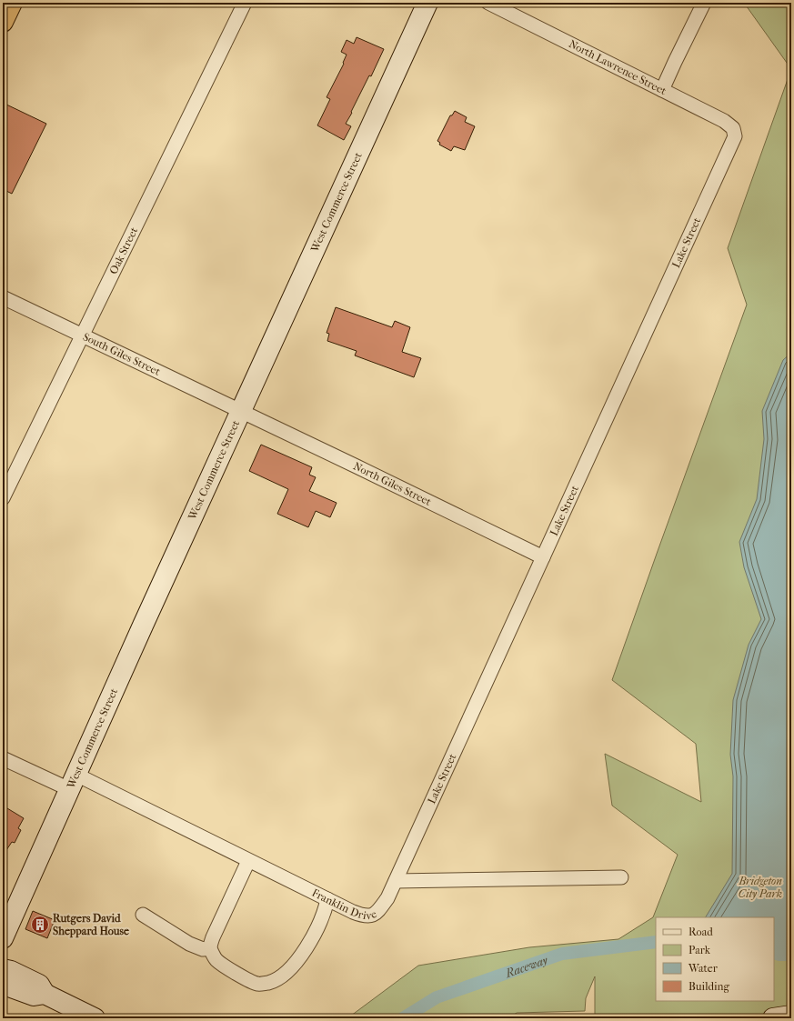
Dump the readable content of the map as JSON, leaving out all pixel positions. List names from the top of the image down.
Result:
{
  "streets": {
    "street": [
      "North Lawrence Street",
      "West Commerce Street",
      "Lake Street",
      "Oak Street",
      "South Giles Street",
      "North Giles Street",
      "Franklin Drive"
    ]
  },
  "crossings": [
    ["North Lawrence Street", "Lake Street"],
    ["West Commerce Street", "South Giles Street"],
    ["West Commerce Street", "North Giles Street"],
    ["West Commerce Street", "Franklin Drive"],
    ["Lake Street", "North Giles Street"],
    ["Lake Street", "Franklin Drive"],
    ["Oak Street", "South Giles Street"],
    ["South Giles Street", "North Giles Street"]
  ],
  "water": ["Raceway"],
  "parks": ["Bridgeton City Park"],
  "places": {
    "building": ["Rutgers David Sheppard House"]
  },
  "legend": [
    "Road",
    "Park",
    "Water",
    "Building"
  ]
}
